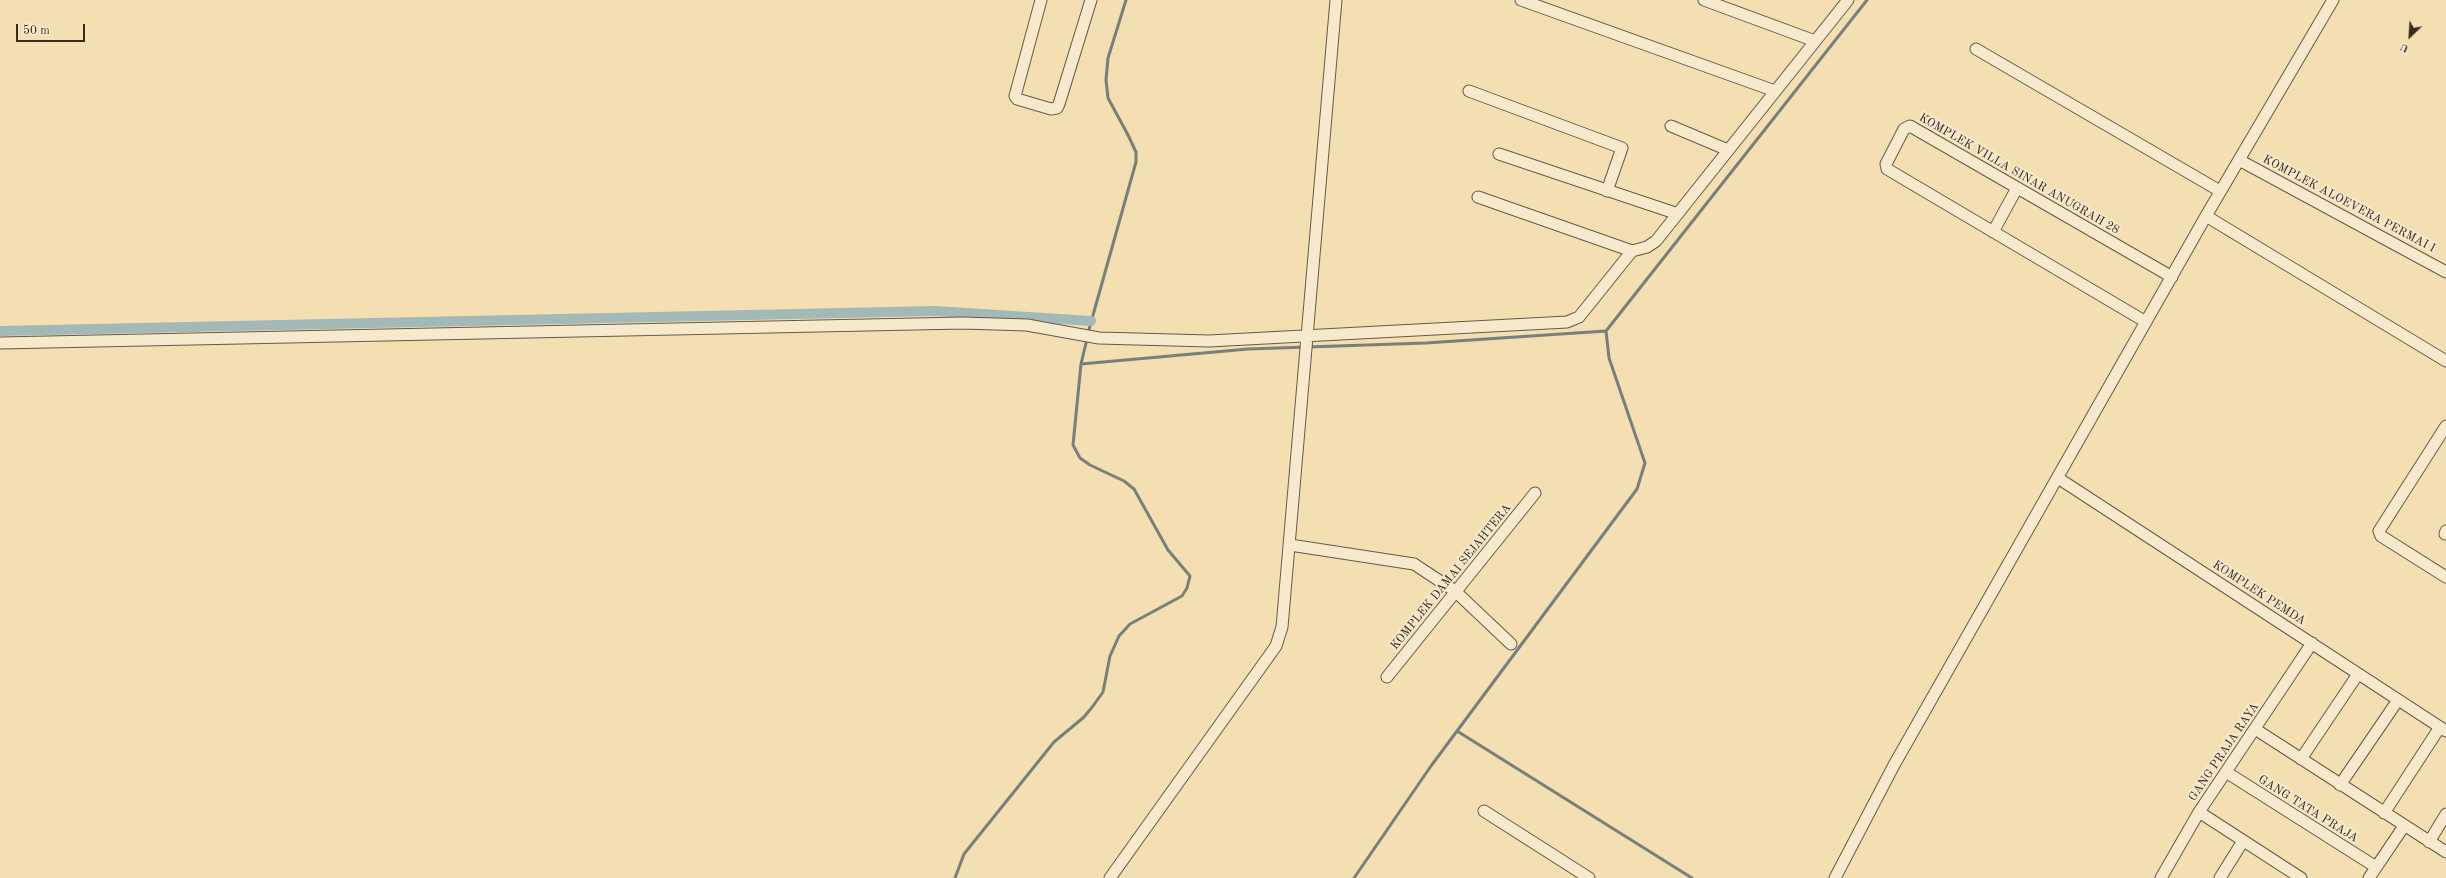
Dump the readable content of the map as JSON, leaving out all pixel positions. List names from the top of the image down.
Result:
{
  "streets": {
    "street": [
      "KOMPLEK VILLA SINAR ANUGRAH 28",
      "KOMPLEK ALOEVERA PERMAI I",
      "KOMPLEK DAMAI SEJAHTERA",
      "KOMPLEK PEMDA",
      "GANG PRAJA RAYA",
      "GANG TATA PRAJA"
    ]
  },
  "crossings": [
    ["KOMPLEK PEMDA", "GANG PRAJA RAYA"],
    ["GANG PRAJA RAYA", "GANG TATA PRAJA"]
  ],
  "scale_bar": "50 m",
  "north": "bottom left"
}
